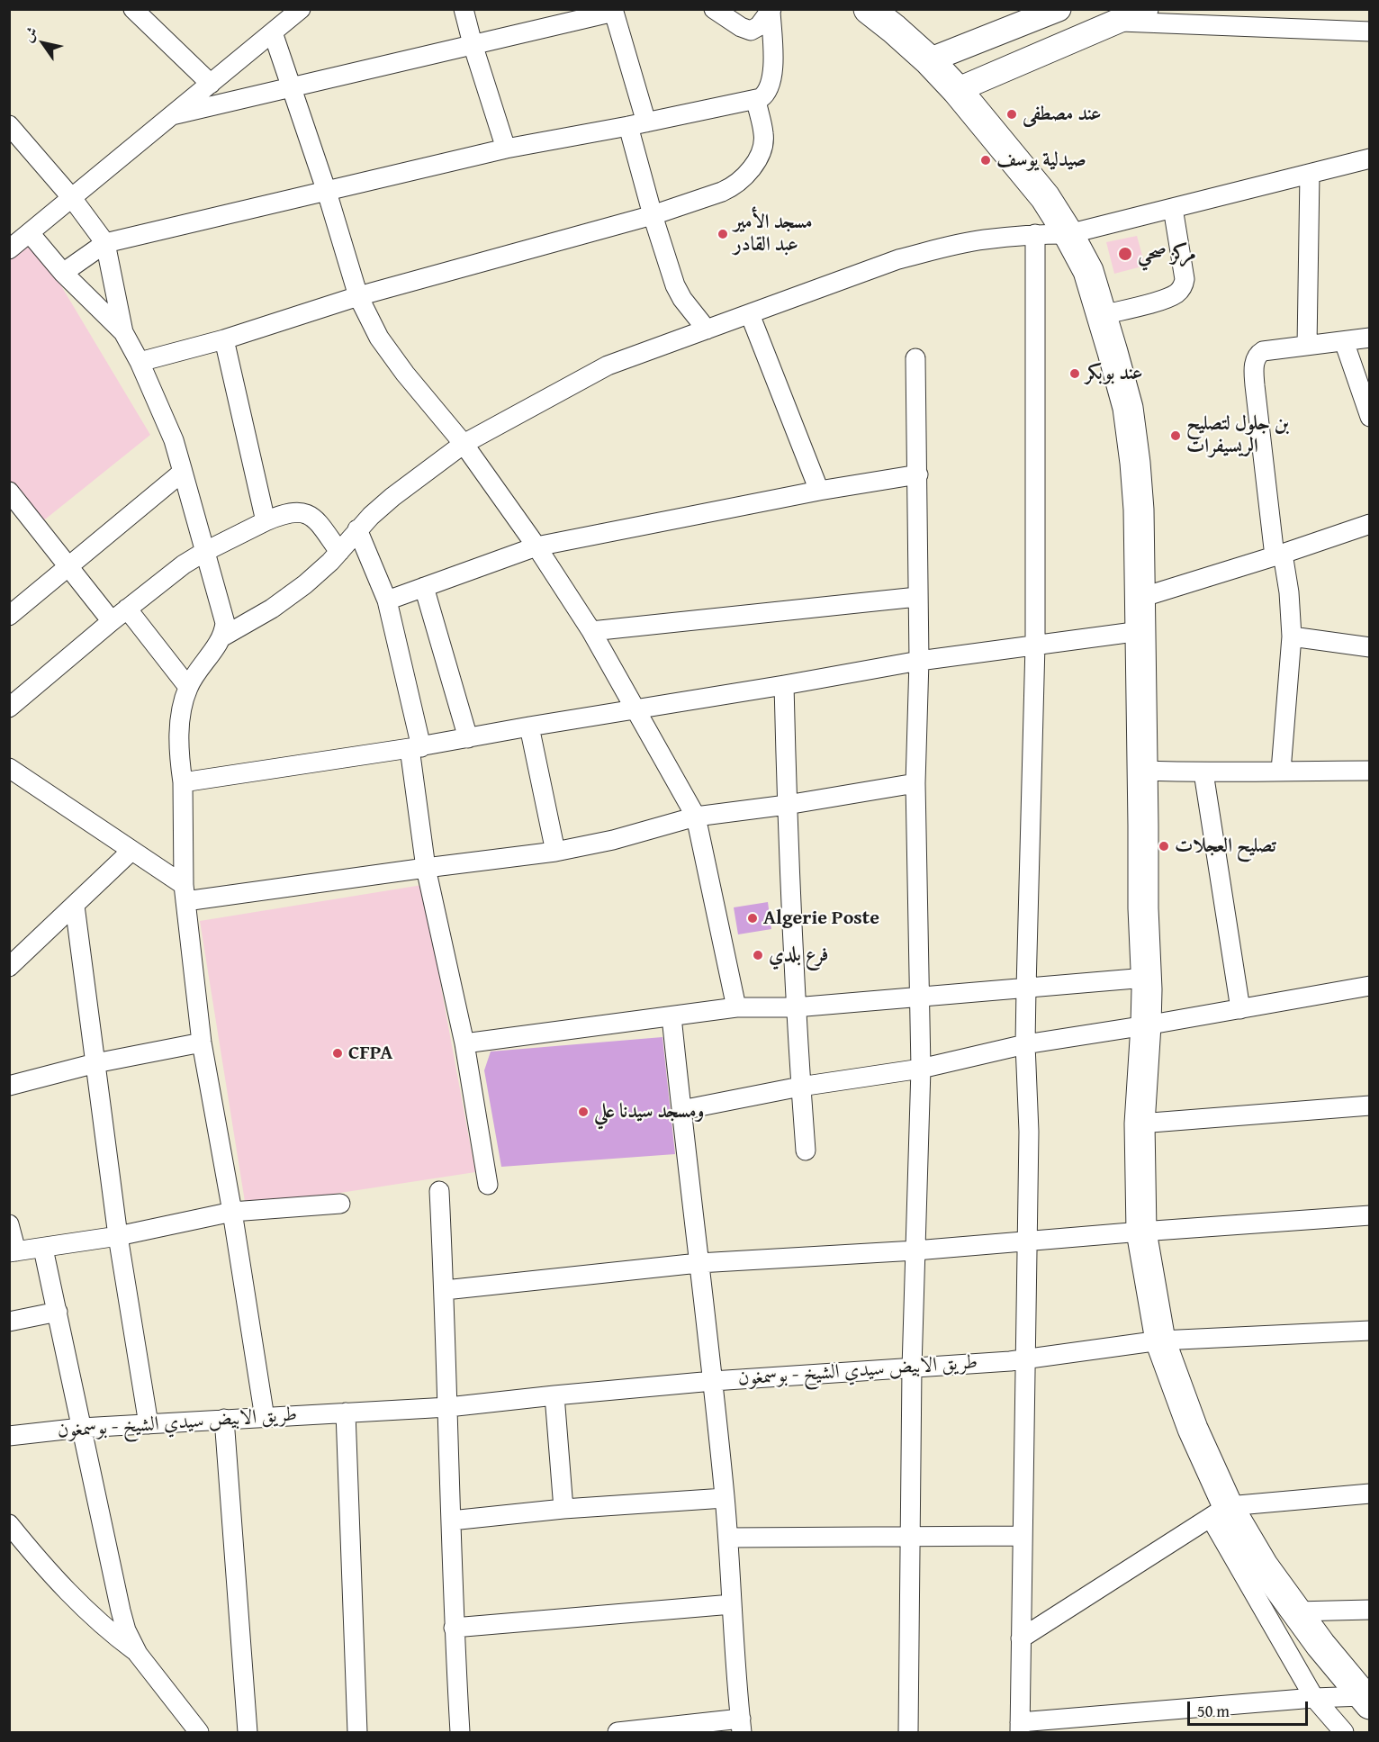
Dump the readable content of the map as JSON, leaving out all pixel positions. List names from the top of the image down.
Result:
{
  "streets": {
    "street": ["طريق الابيض سيدي الشيخ - بوسمغون"]
  },
  "places": [
    "عند مصطفى",
    "صيدلية يوسف",
    "مسجد الأمير عبد القادر",
    "مركز صحي",
    "عند بوبكر",
    "بن جلول لتصليح الريسيفرات",
    "تصليح العجلات",
    "Algerie Poste",
    "فرع بلدي",
    "CFPA",
    "ومسجد سيدنا علي"
  ],
  "scale_bar": "50 m",
  "north": "top left"
}
